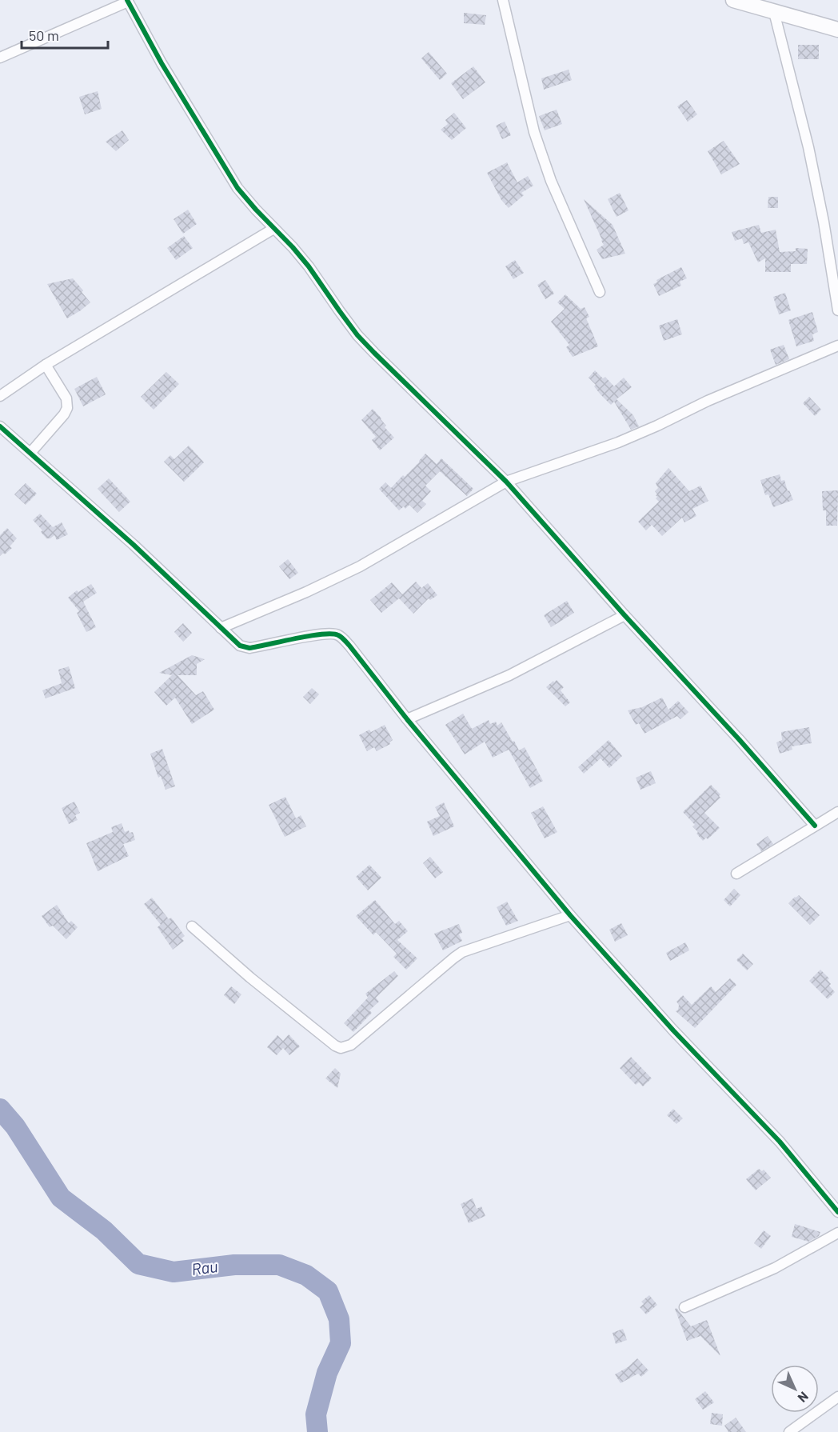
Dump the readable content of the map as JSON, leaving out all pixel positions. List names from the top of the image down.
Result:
{
  "water": ["Rau"],
  "scale_bar": "50 m",
  "north": "bottom right"
}
